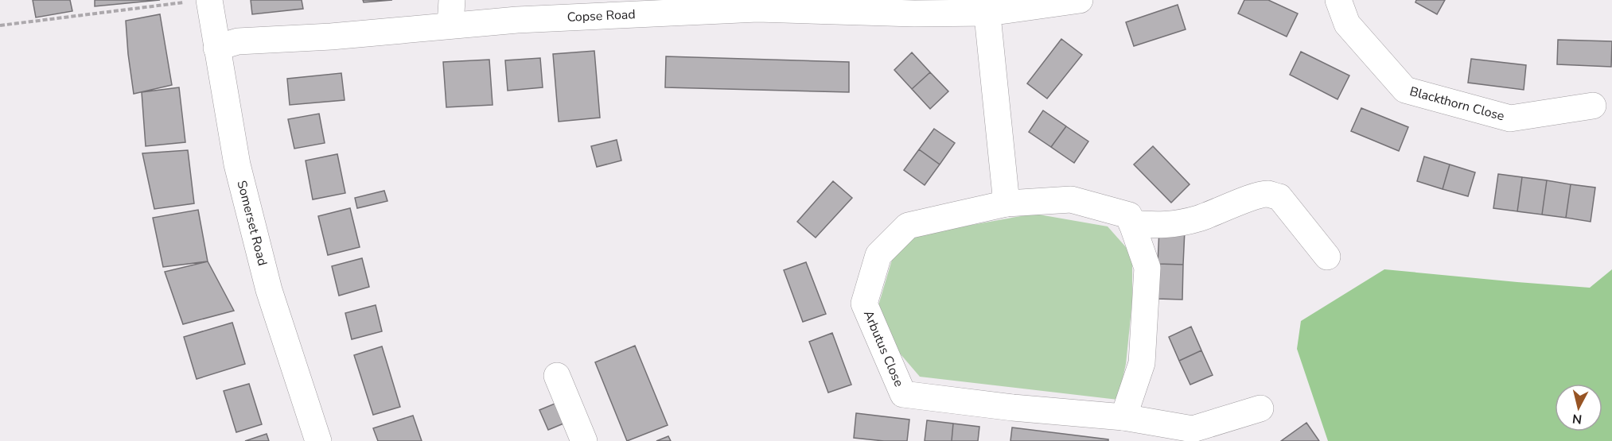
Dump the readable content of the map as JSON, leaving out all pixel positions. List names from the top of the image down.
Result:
{
  "streets": {
    "street": [
      "Copse Road",
      "Blackthorn Close",
      "Somerset Road",
      "Arbutus Close"
    ]
  },
  "crossings": [
    ["Copse Road", "Somerset Road"]
  ],
  "north": "bottom"
}
